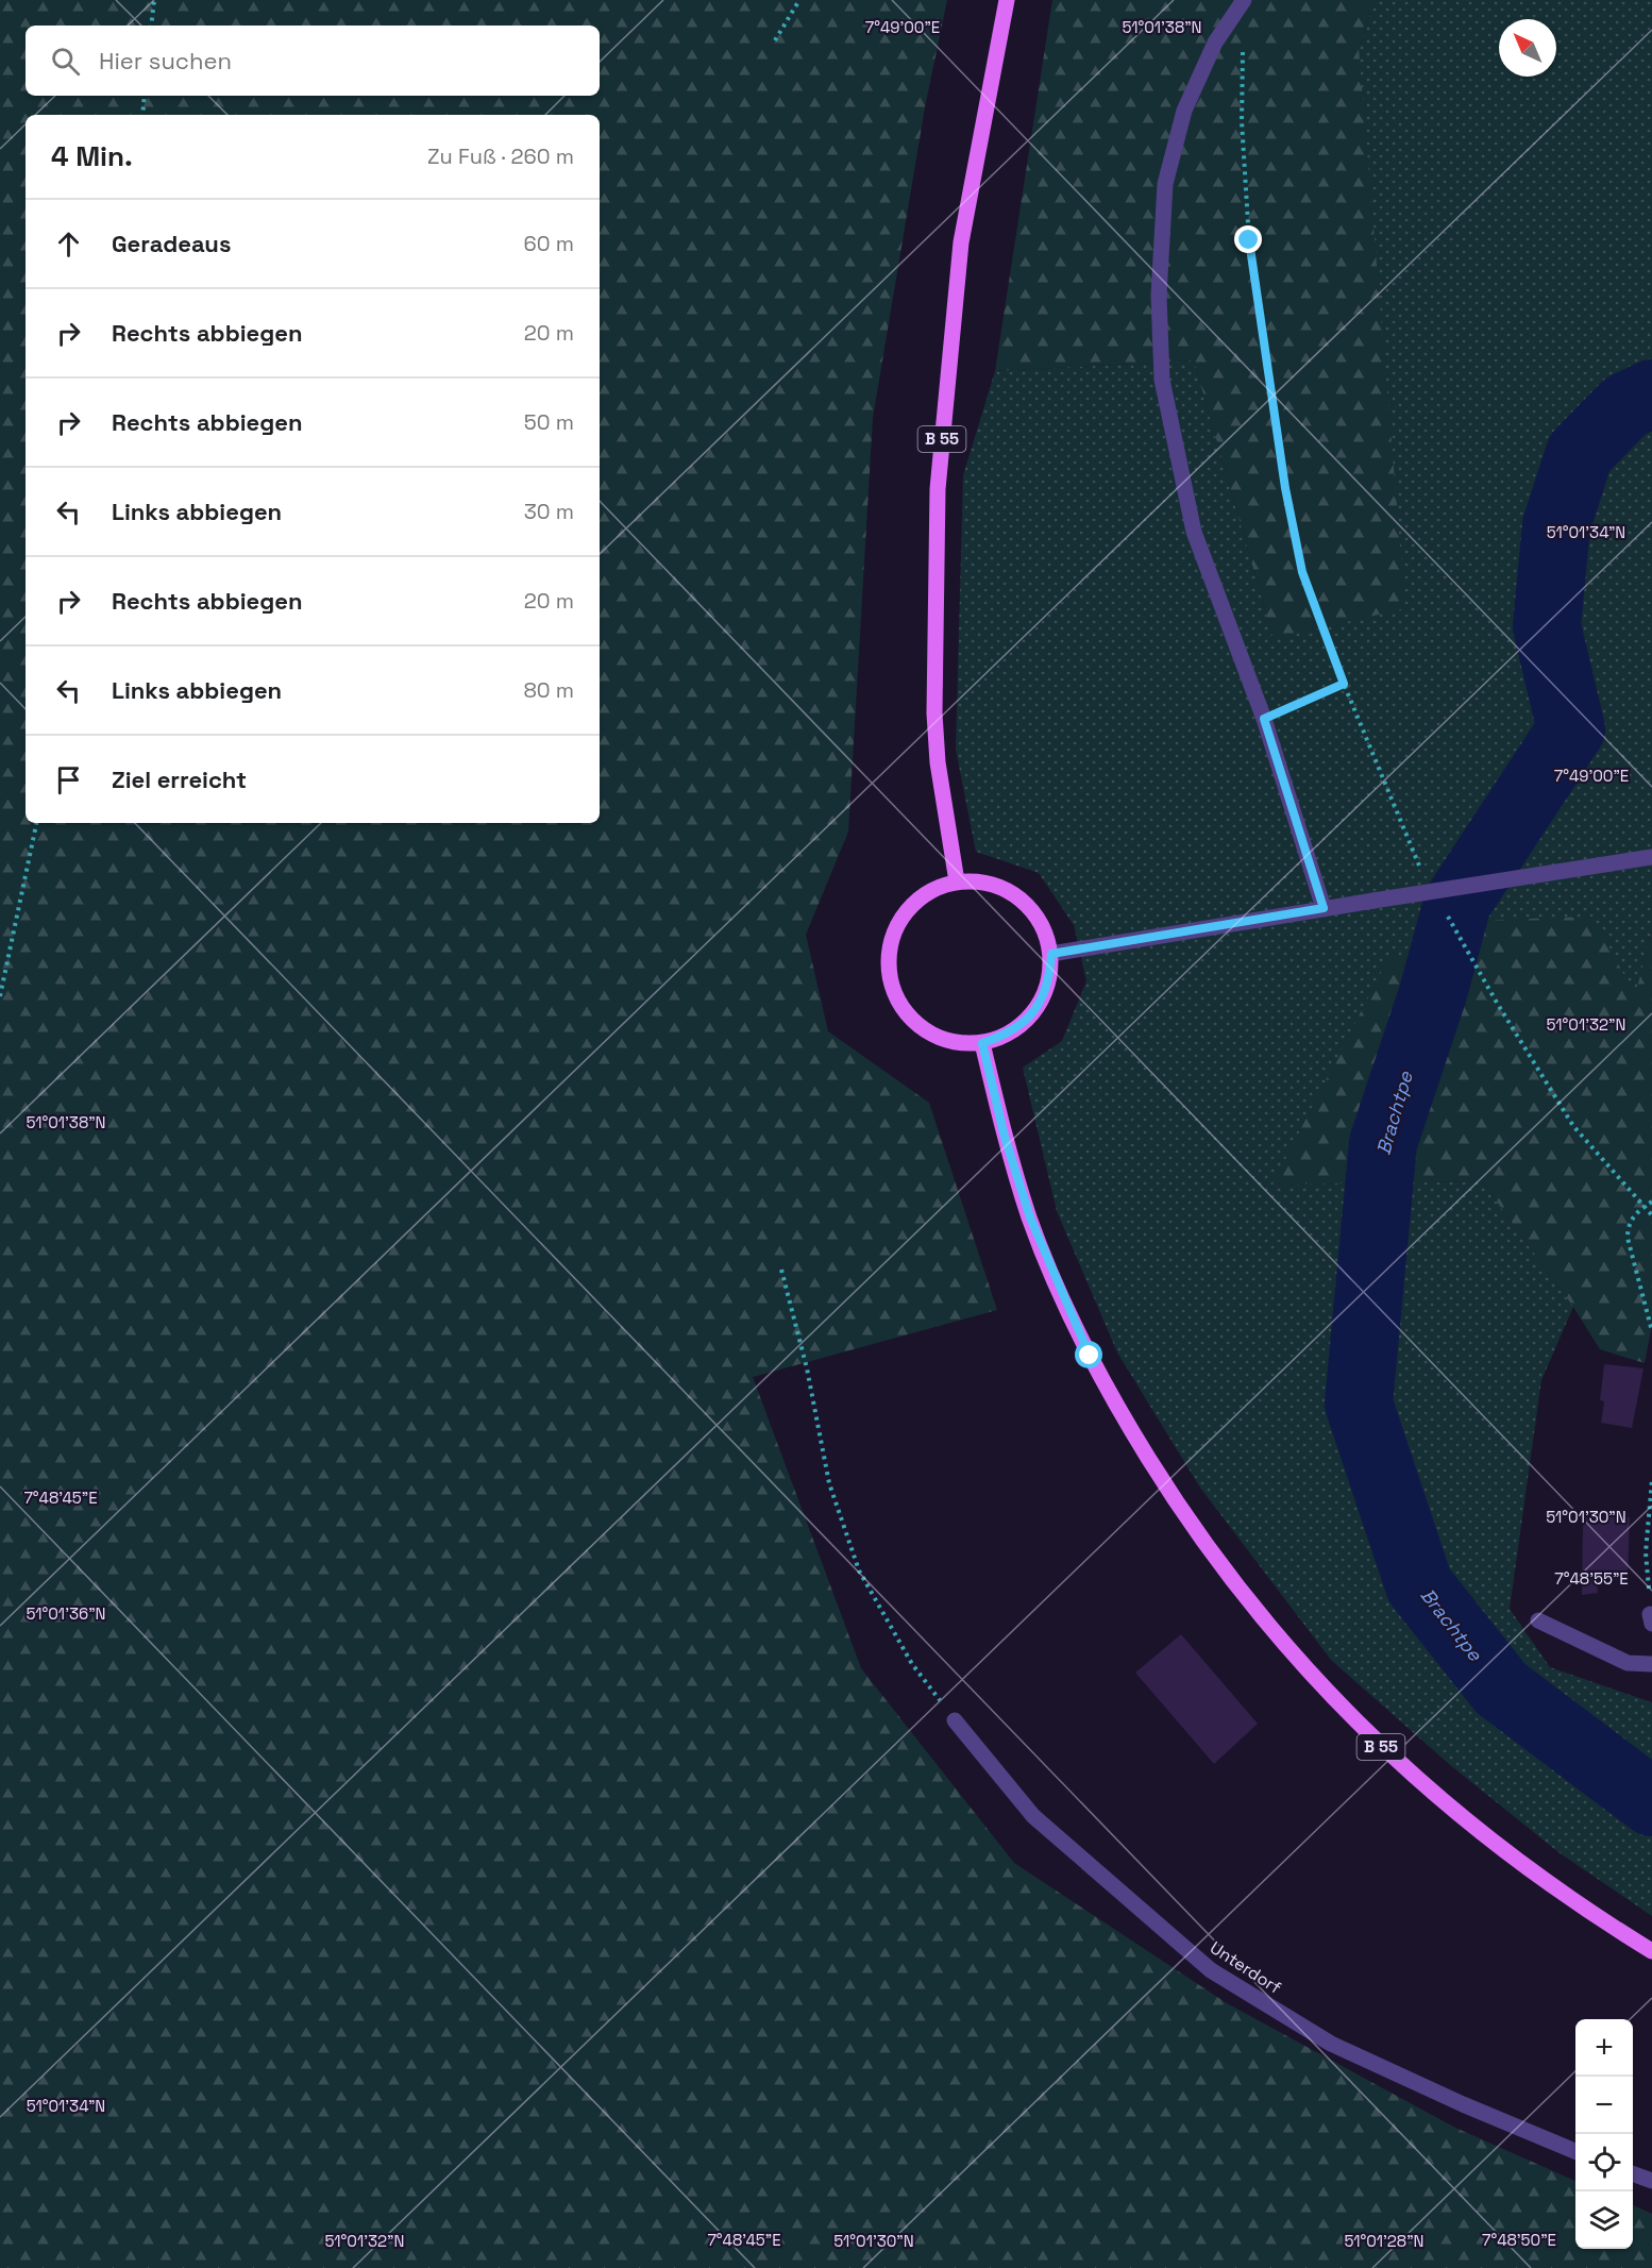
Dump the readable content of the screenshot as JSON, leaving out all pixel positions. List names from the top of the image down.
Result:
{
  "streets": {
    "main road": ["B 55"],
    "street": ["Unterdorf"]
  },
  "water": ["Brachtpe"],
  "north": "top left",
  "page": {
    "search": "Hier suchen",
    "heading": ["4 Min.", "Zu Fuß · 260 m"],
    "list": [
      ["Geradeaus", "60 m"],
      ["Rechts abbiegen", "20 m"],
      ["Rechts abbiegen", "50 m"],
      ["Links abbiegen", "30 m"],
      ["Rechts abbiegen", "20 m"],
      ["Links abbiegen", "80 m"],
      "Ziel erreicht"
    ],
    "map_buttons": ["+", "−"]
  },
  "coordinates": [
    "51°01'38\"N",
    "7°49'00\"E",
    "51°01'34\"N",
    "51°01'32\"N",
    "7°48'45\"E",
    "51°01'30\"N",
    "7°48'55\"E",
    "51°01'36\"N",
    "7°48'50\"E",
    "51°01'28\"N"
  ]
}
